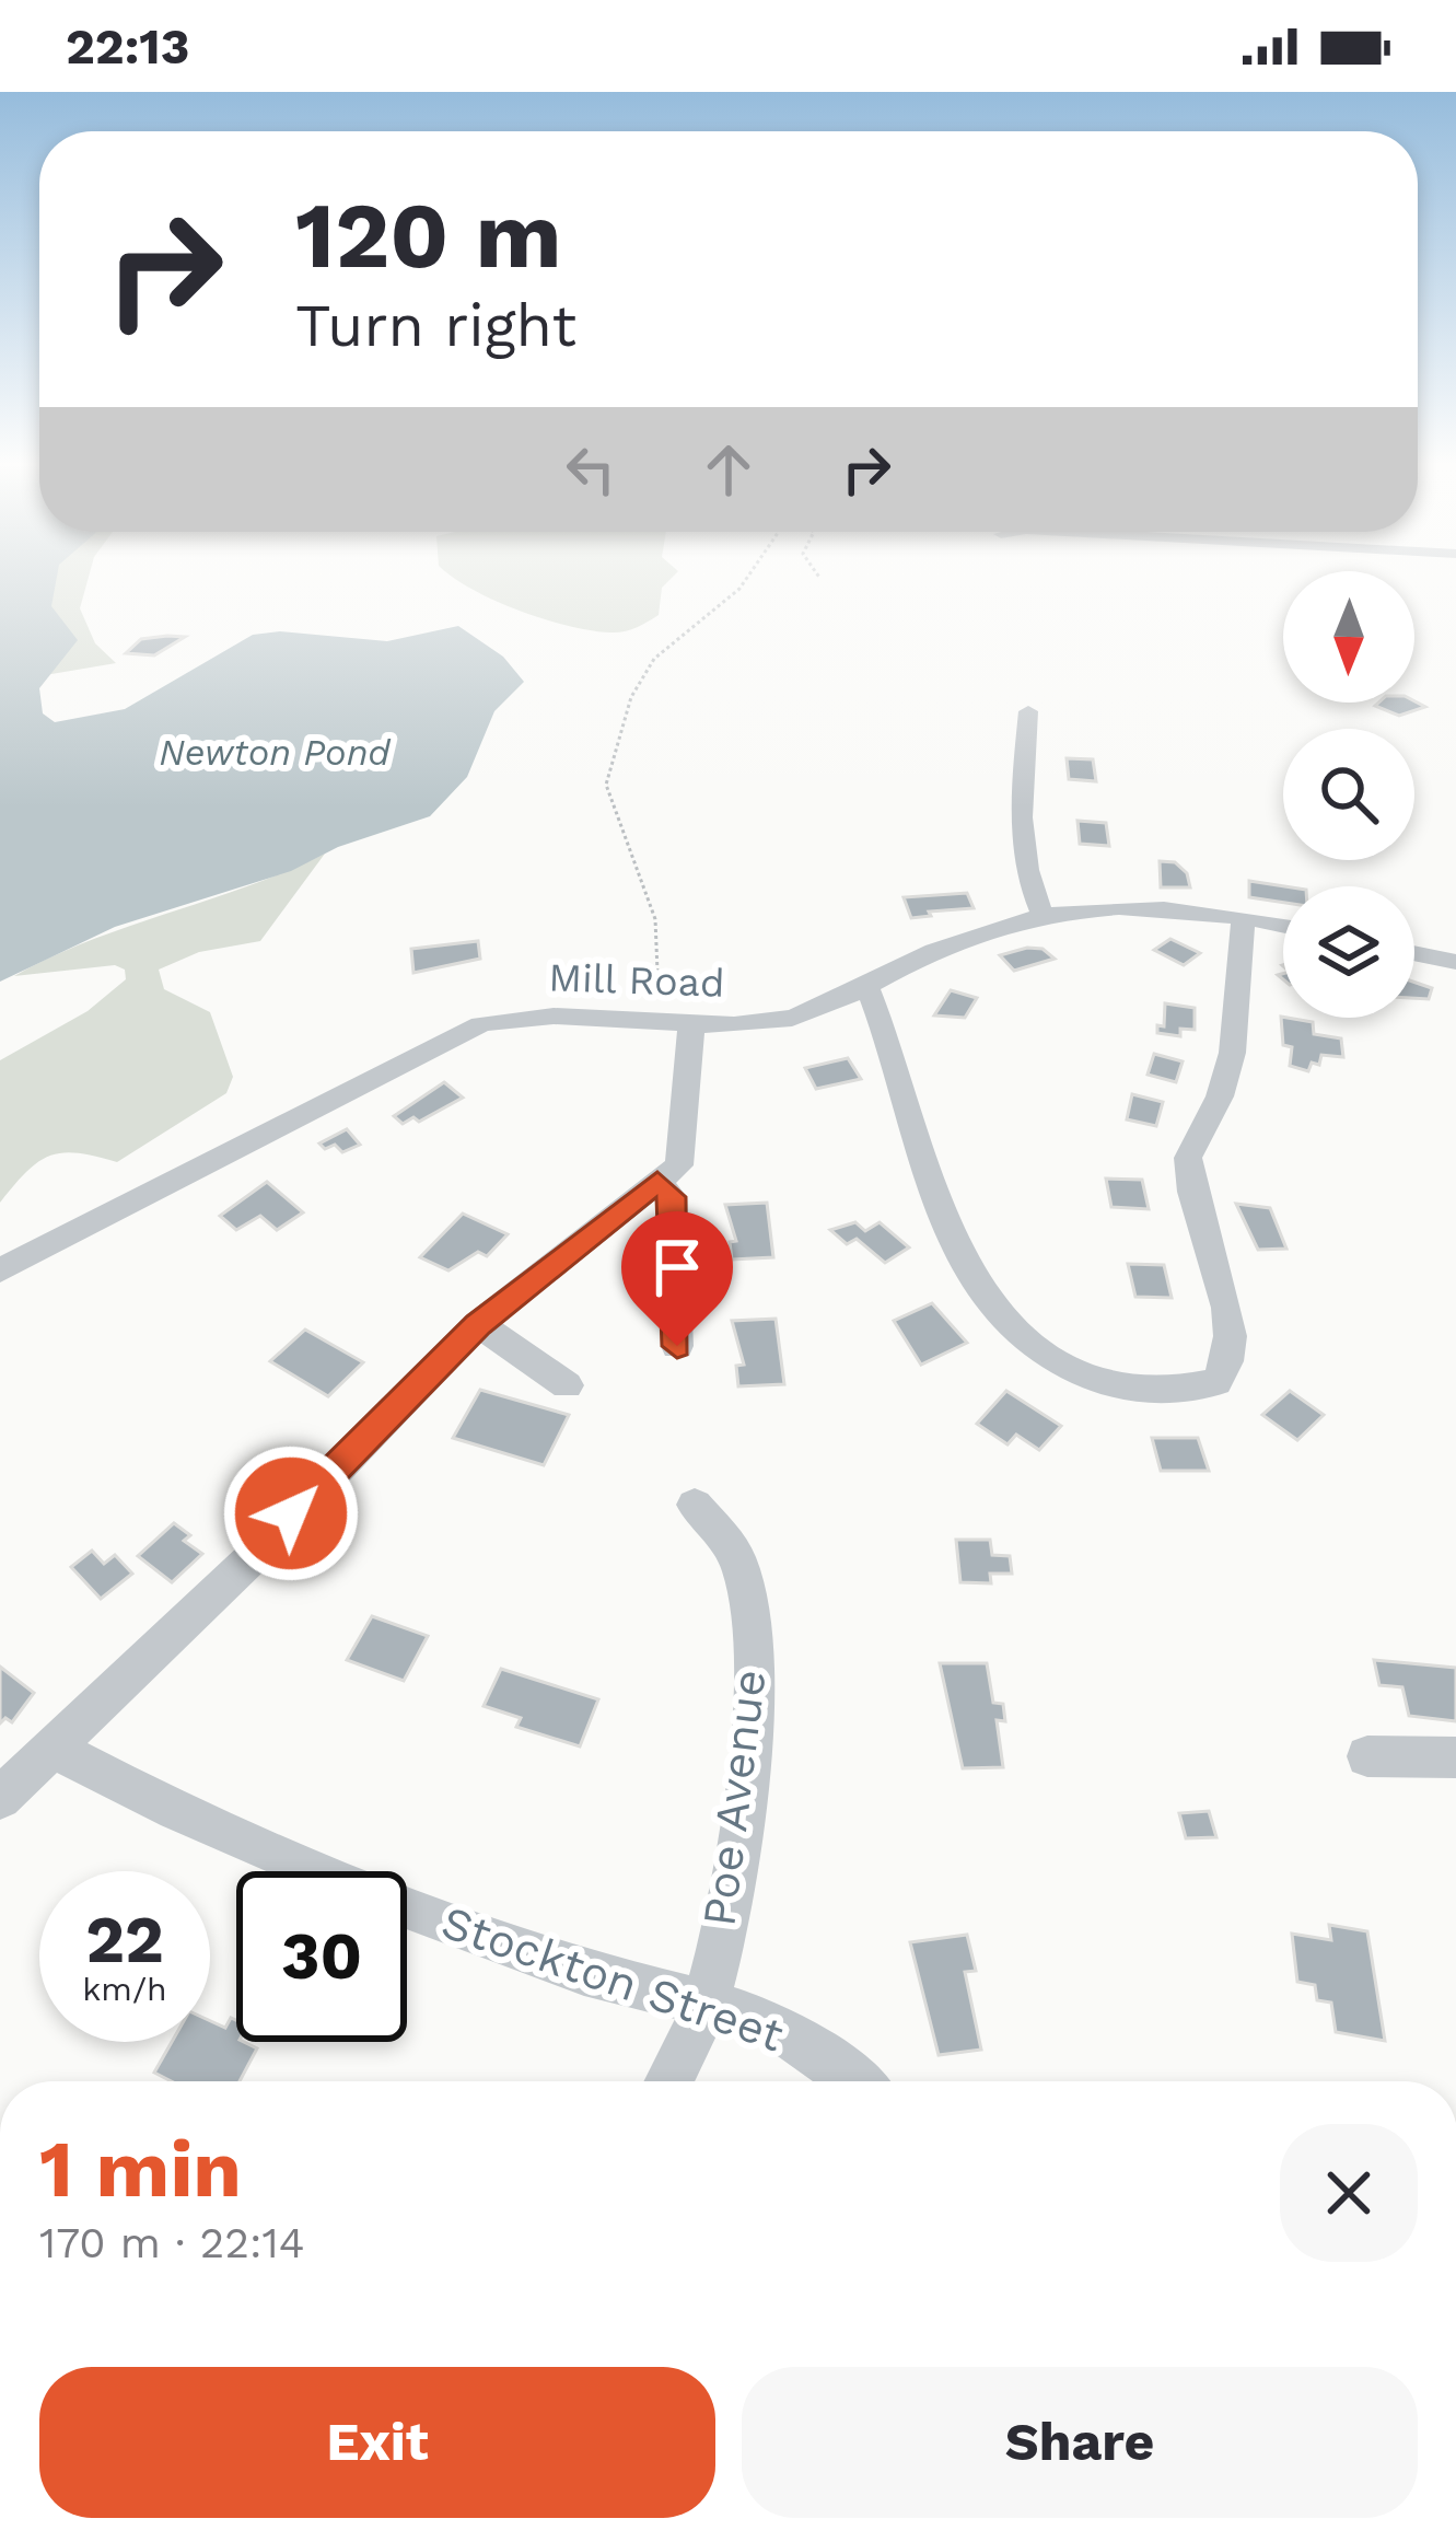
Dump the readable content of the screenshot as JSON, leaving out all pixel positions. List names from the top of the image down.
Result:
{
  "streets": {
    "street": ["Mill Road", "Poe Avenue", "Stockton Street"]
  },
  "crossings": [
    ["Poe Avenue", "Stockton Street"]
  ],
  "water": ["Newton Pond"],
  "north": "bottom",
  "page": {
    "status": "22:13",
    "turn": ["120 m", "Turn right"],
    "speed": "22 km/h",
    "limit": "30",
    "heading": ["1 min", "170 m · 22:14"],
    "buttons": ["Exit", "Share"]
  }
}
